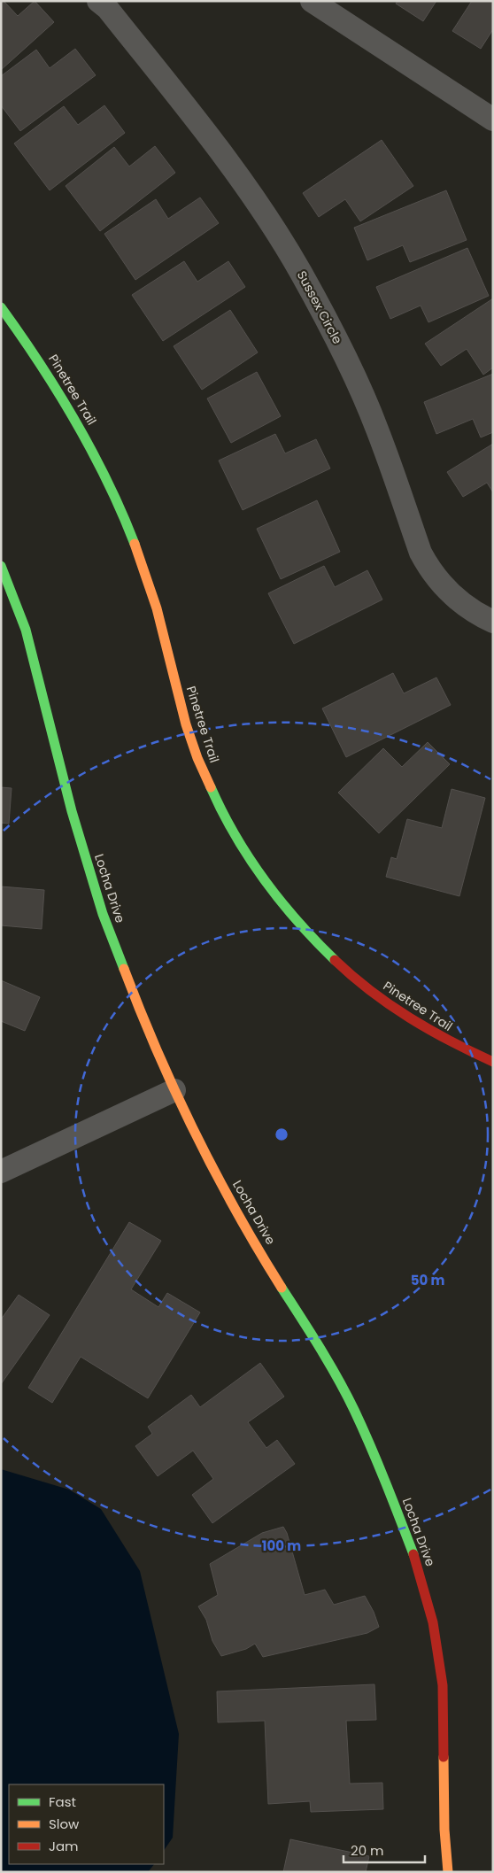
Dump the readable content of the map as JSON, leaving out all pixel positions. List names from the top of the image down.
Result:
{
  "streets": {
    "street": ["Sussex Circle", "Pinetree Trail", "Locha Drive"]
  },
  "legend": ["Fast", "Slow", "Jam"],
  "scale_bar": "20 m",
  "rings": ["50 m", "100 m"]
}
